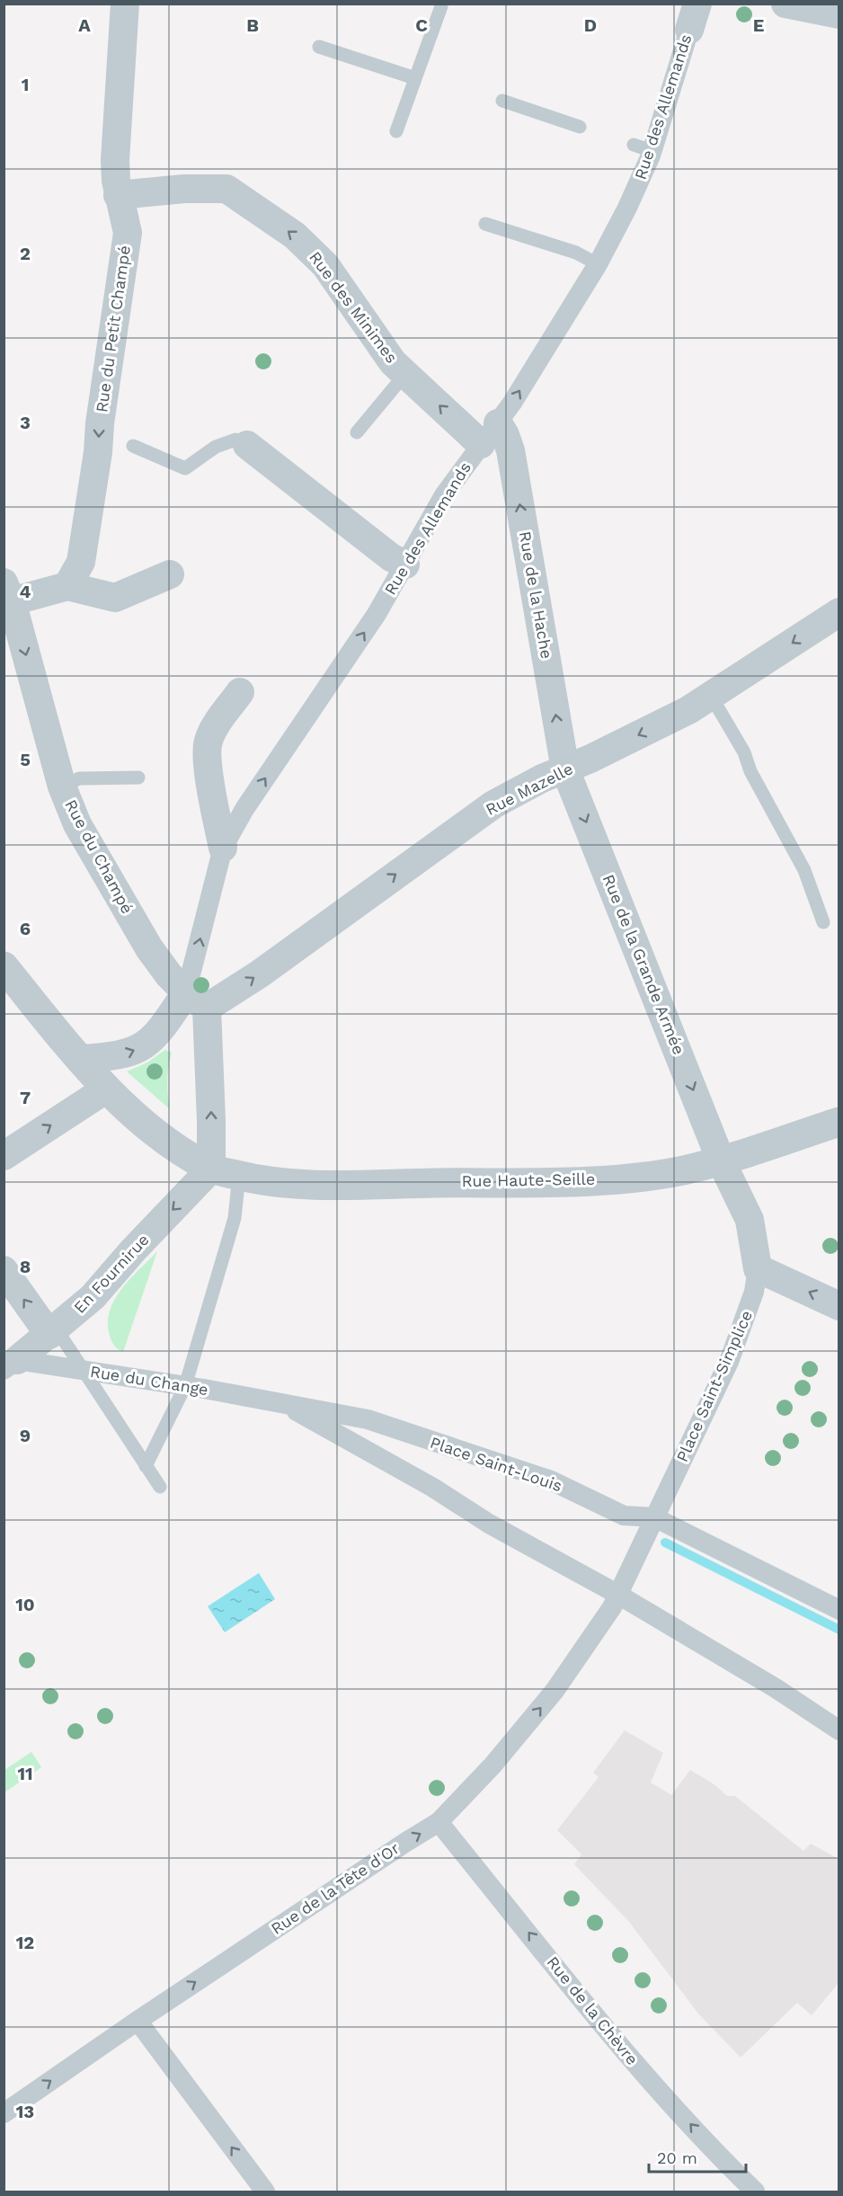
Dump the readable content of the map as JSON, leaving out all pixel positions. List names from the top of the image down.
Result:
{
  "streets": {
    "street": [
      "Rue des Allemands",
      "Rue des Minimes",
      "Rue du Petit Champé",
      "Rue de la Hache",
      "Rue Mazelle",
      "Rue du Champé",
      "Rue de la Grande Armée",
      "Rue Haute-Seille",
      "En Fournirue",
      "Rue du Change",
      "Place Saint-Simplice",
      "Place Saint-Louis",
      "Rue de la Tête d'Or",
      "Rue de la Chèvre"
    ]
  },
  "crossings": [
    ["Rue des Allemands", "Rue des Minimes"],
    ["Rue des Allemands", "Rue de la Hache"],
    ["Rue des Allemands", "Rue Mazelle"],
    ["Rue des Allemands", "Rue du Champé"],
    ["Rue des Minimes", "Rue du Petit Champé"],
    ["Rue des Minimes", "Rue de la Hache"],
    ["Rue de la Hache", "Rue Mazelle"],
    ["Rue de la Hache", "Rue de la Grande Armée"],
    ["Rue Mazelle", "Rue du Champé"],
    ["Rue Mazelle", "Rue de la Grande Armée"],
    ["Rue de la Grande Armée", "Rue Haute-Seille"],
    ["Rue de la Grande Armée", "Place Saint-Simplice"],
    ["Rue Haute-Seille", "En Fournirue"],
    ["Rue Haute-Seille", "Place Saint-Simplice"],
    ["En Fournirue", "Rue du Change"],
    ["Rue du Change", "Place Saint-Louis"],
    ["Rue du Change", "Rue de la Tête d'Or"],
    ["Place Saint-Simplice", "Place Saint-Louis"],
    ["Rue de la Tête d'Or", "Rue de la Chèvre"]
  ],
  "one_way": [
    "Rue des Allemands",
    "Rue du Petit Champé",
    "Rue de la Hache",
    "Rue du Champé",
    "Rue de la Grande Armée",
    "Rue de la Tête d'Or",
    "Rue de la Chèvre"
  ],
  "scale_bar": "20 m",
  "grid": {
    "columns": [
      "A",
      "B",
      "C",
      "D",
      "E"
    ],
    "rows": [
      "1",
      "2",
      "3",
      "4",
      "5",
      "6",
      "7",
      "8",
      "9",
      "10",
      "11",
      "12",
      "13"
    ]
  }
}
